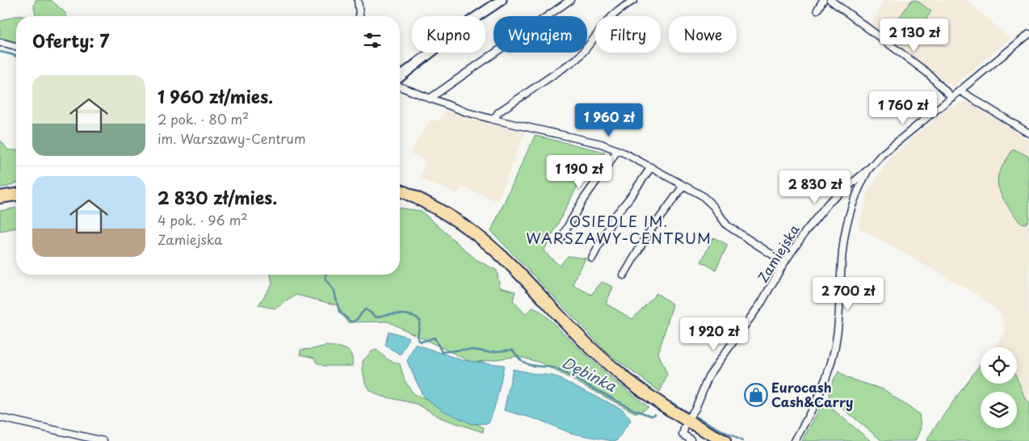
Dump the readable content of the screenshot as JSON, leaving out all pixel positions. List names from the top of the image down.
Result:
{
  "streets": {
    "street": ["Zamiejska"]
  },
  "districts": ["OSIEDLE IM. WARSZAWY-CENTRUM"],
  "water": ["Dębinka"],
  "places": {
    "shop": ["Eurocash Cash&Carry"]
  },
  "page": {
    "chip": [
      "Kupno",
      "Wynajem",
      "Filtry",
      "Nowe"
    ],
    "heading": "Oferty: 7",
    "price": [
      "2 130 zł",
      "1 760 zł",
      "1 960 zł",
      "1 190 zł",
      "2 830 zł",
      "2 700 zł",
      "1 920 zł"
    ],
    "list": [
      {
        "name": "1 960 zł/mies.",
        "note": "2 pok. · 80 m² · im. Warszawy-Centrum"
      },
      {
        "name": "2 830 zł/mies.",
        "note": "4 pok. · 96 m² · Zamiejska"
      }
    ]
  }
}
